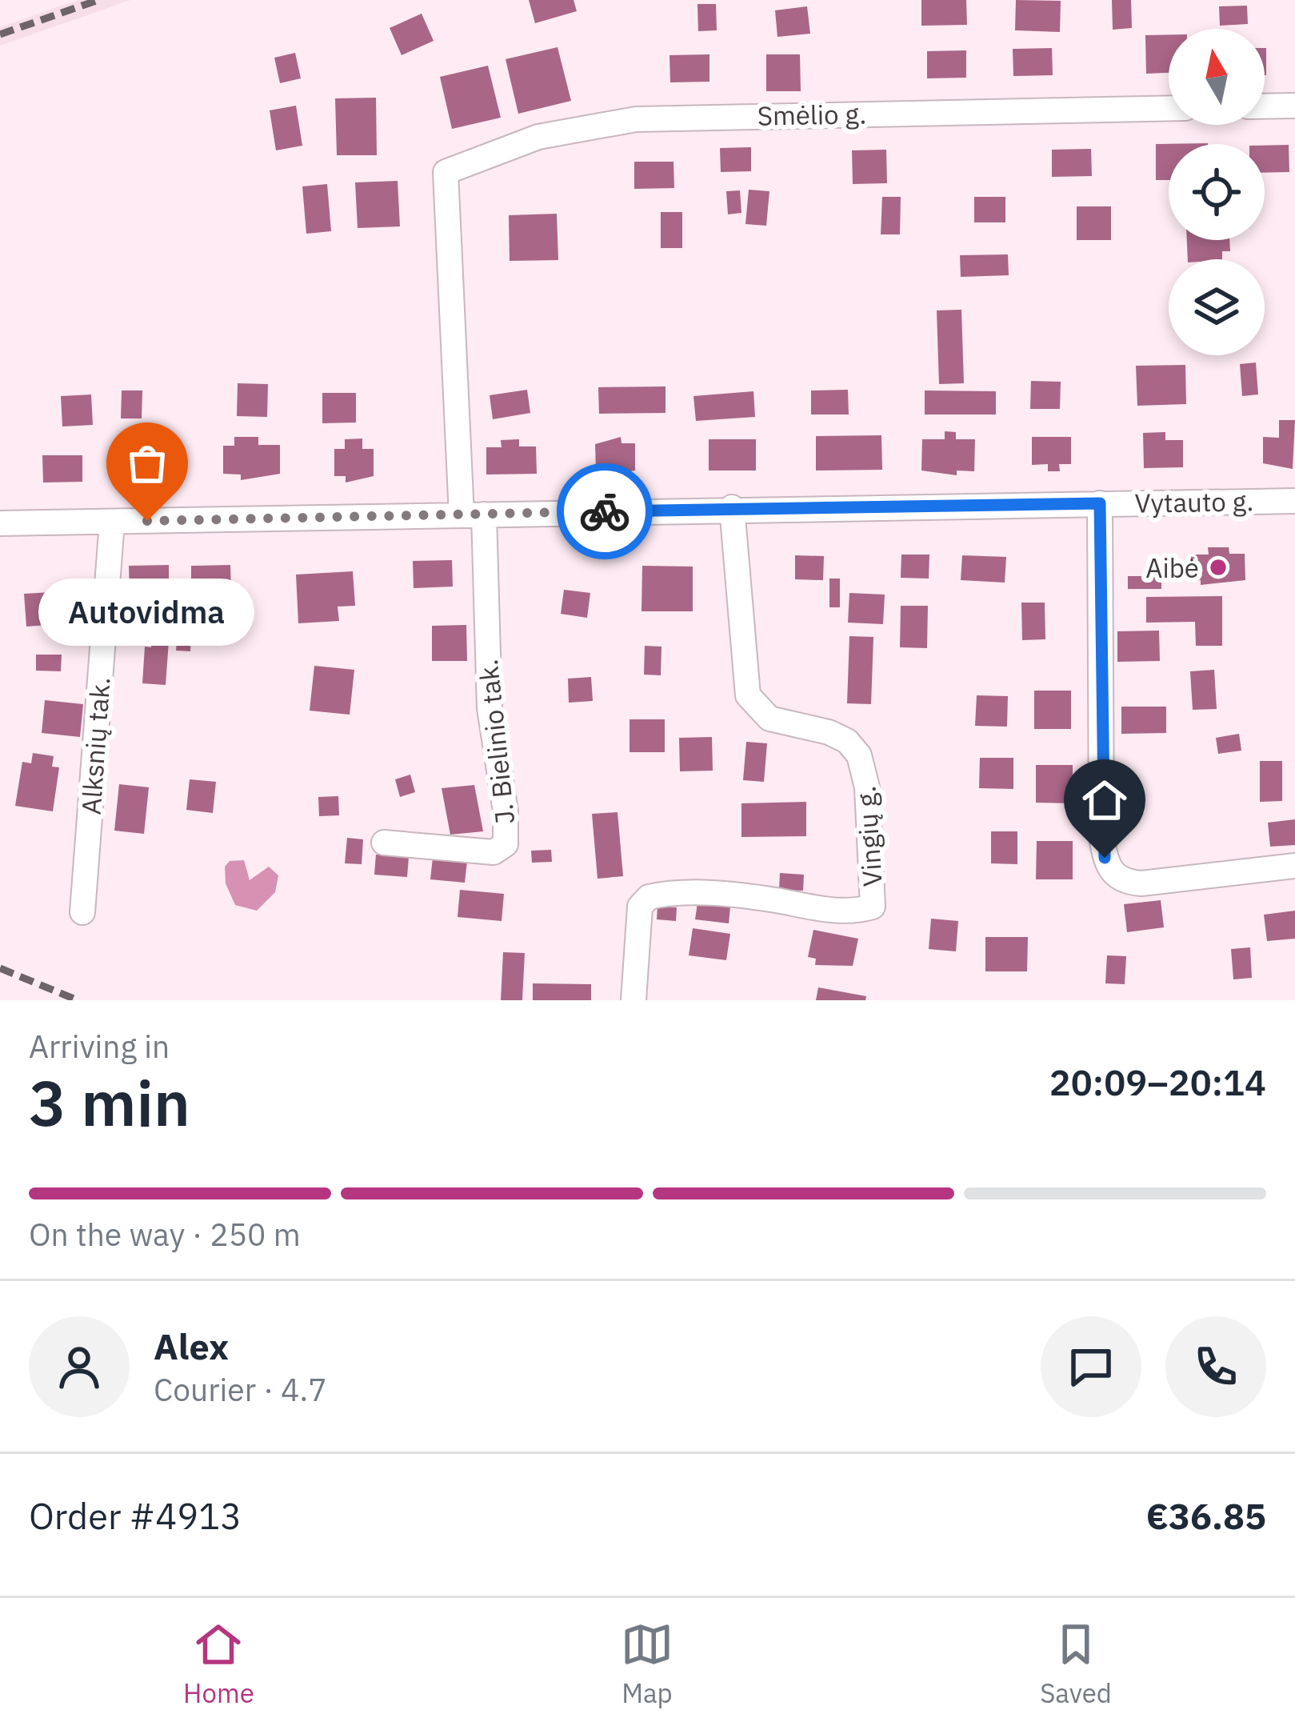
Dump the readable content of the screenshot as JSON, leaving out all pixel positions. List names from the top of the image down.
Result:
{
  "streets": {
    "street": [
      "Smėlio g.",
      "Vytauto g.",
      "J. Bielinio tak.",
      "Alksnių tak.",
      "Vingių g."
    ]
  },
  "crossings": [
    ["Smėlio g.", "J. Bielinio tak."],
    ["Vytauto g.", "J. Bielinio tak."],
    ["Vytauto g.", "Alksnių tak."],
    ["Vytauto g.", "Vingių g."]
  ],
  "places": ["Autovidma", "Aibė"],
  "north": "top",
  "page": {
    "bubble": "Autovidma",
    "heading": ["3 min", "Arriving in", "20:09–20:14"],
    "panel": [
      "Alex",
      "Courier · 4.7",
      "Order #4913",
      "€36.85"
    ],
    "bar": "On the way · 250 m",
    "tabs": ["Home", "Map", "Saved"]
  }
}
